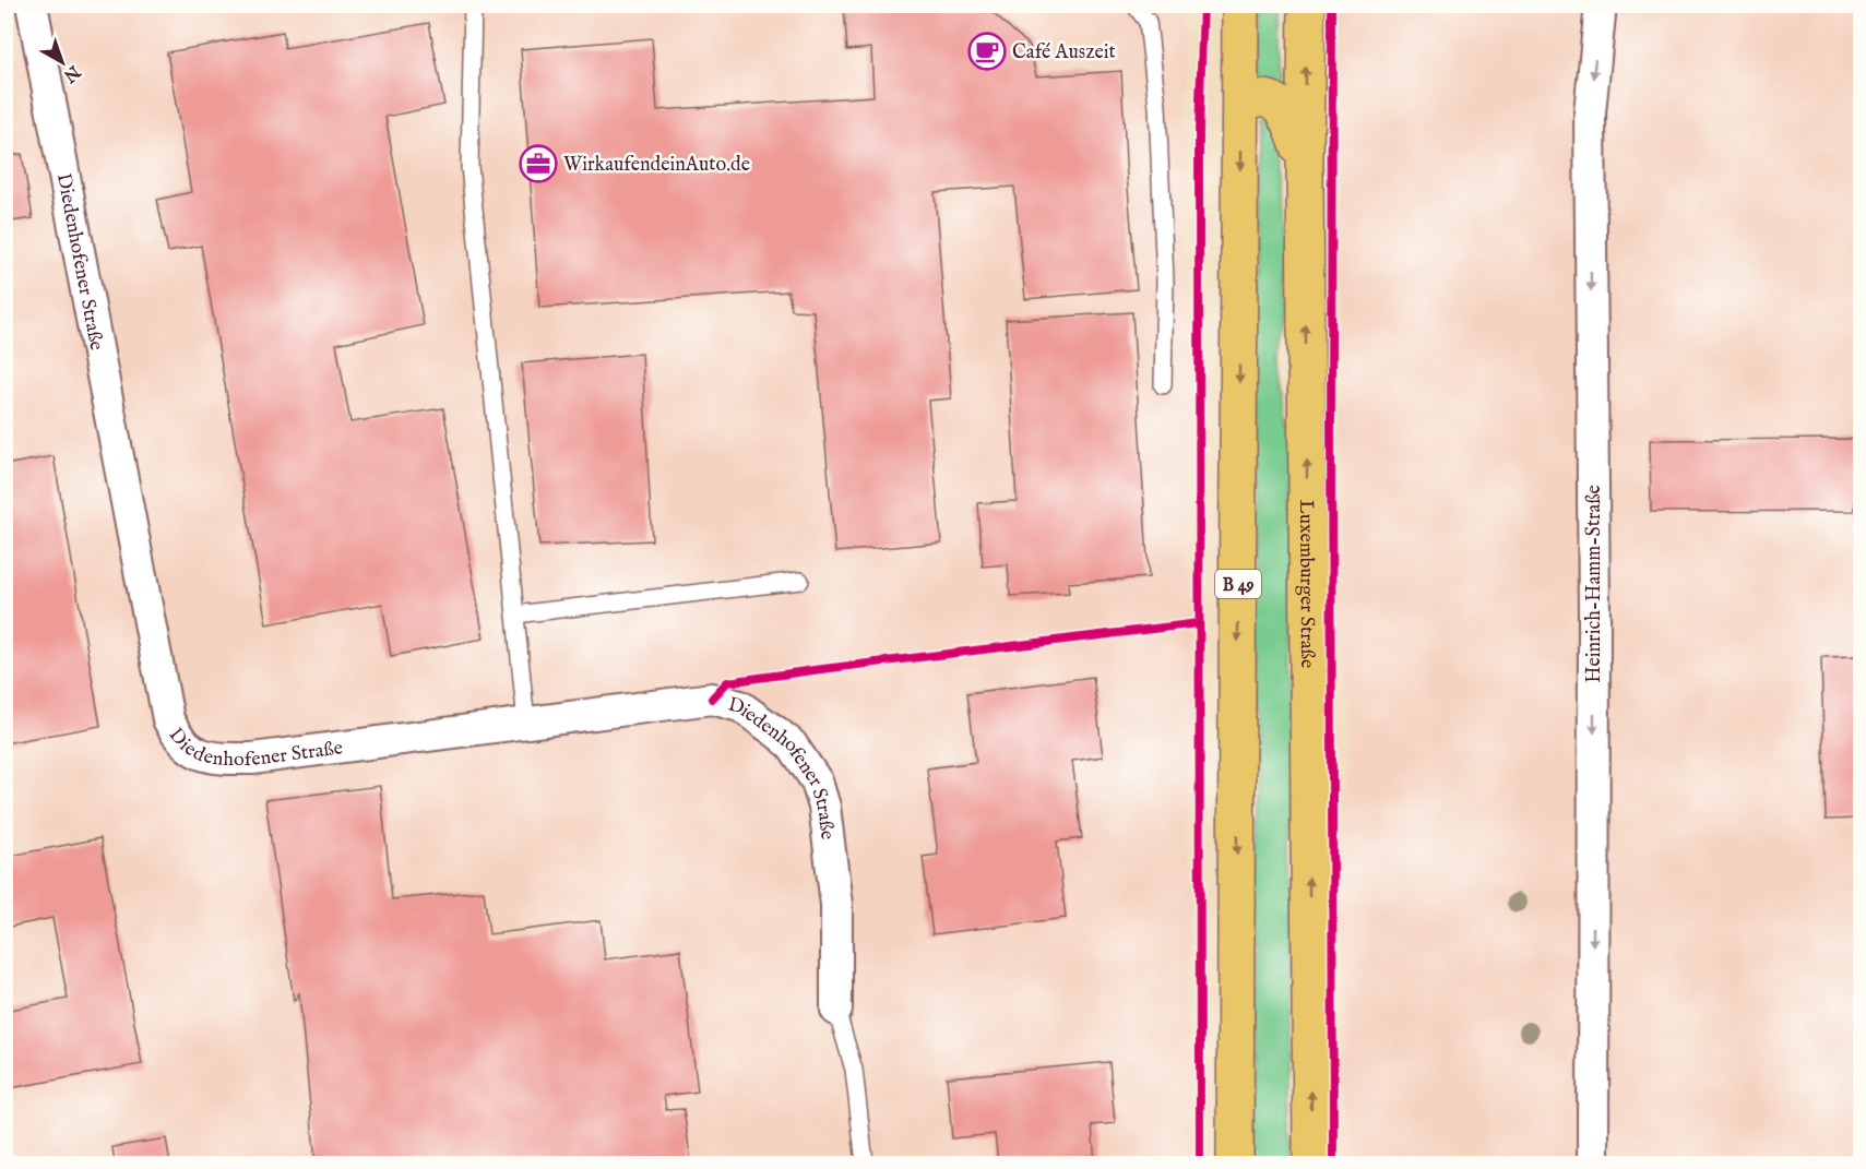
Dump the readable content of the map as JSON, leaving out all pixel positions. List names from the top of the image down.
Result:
{
  "streets": {
    "main road": ["B 49", "Luxemburger Straße"],
    "street": ["Diedenhofener Straße", "Heinrich-Hamm-Straße"]
  },
  "one_way": ["Heinrich-Hamm-Straße"],
  "places": {
    "cafe": ["Café Auszeit"],
    "office": ["WirkaufendeinAuto.de"]
  },
  "north": "bottom right"
}
